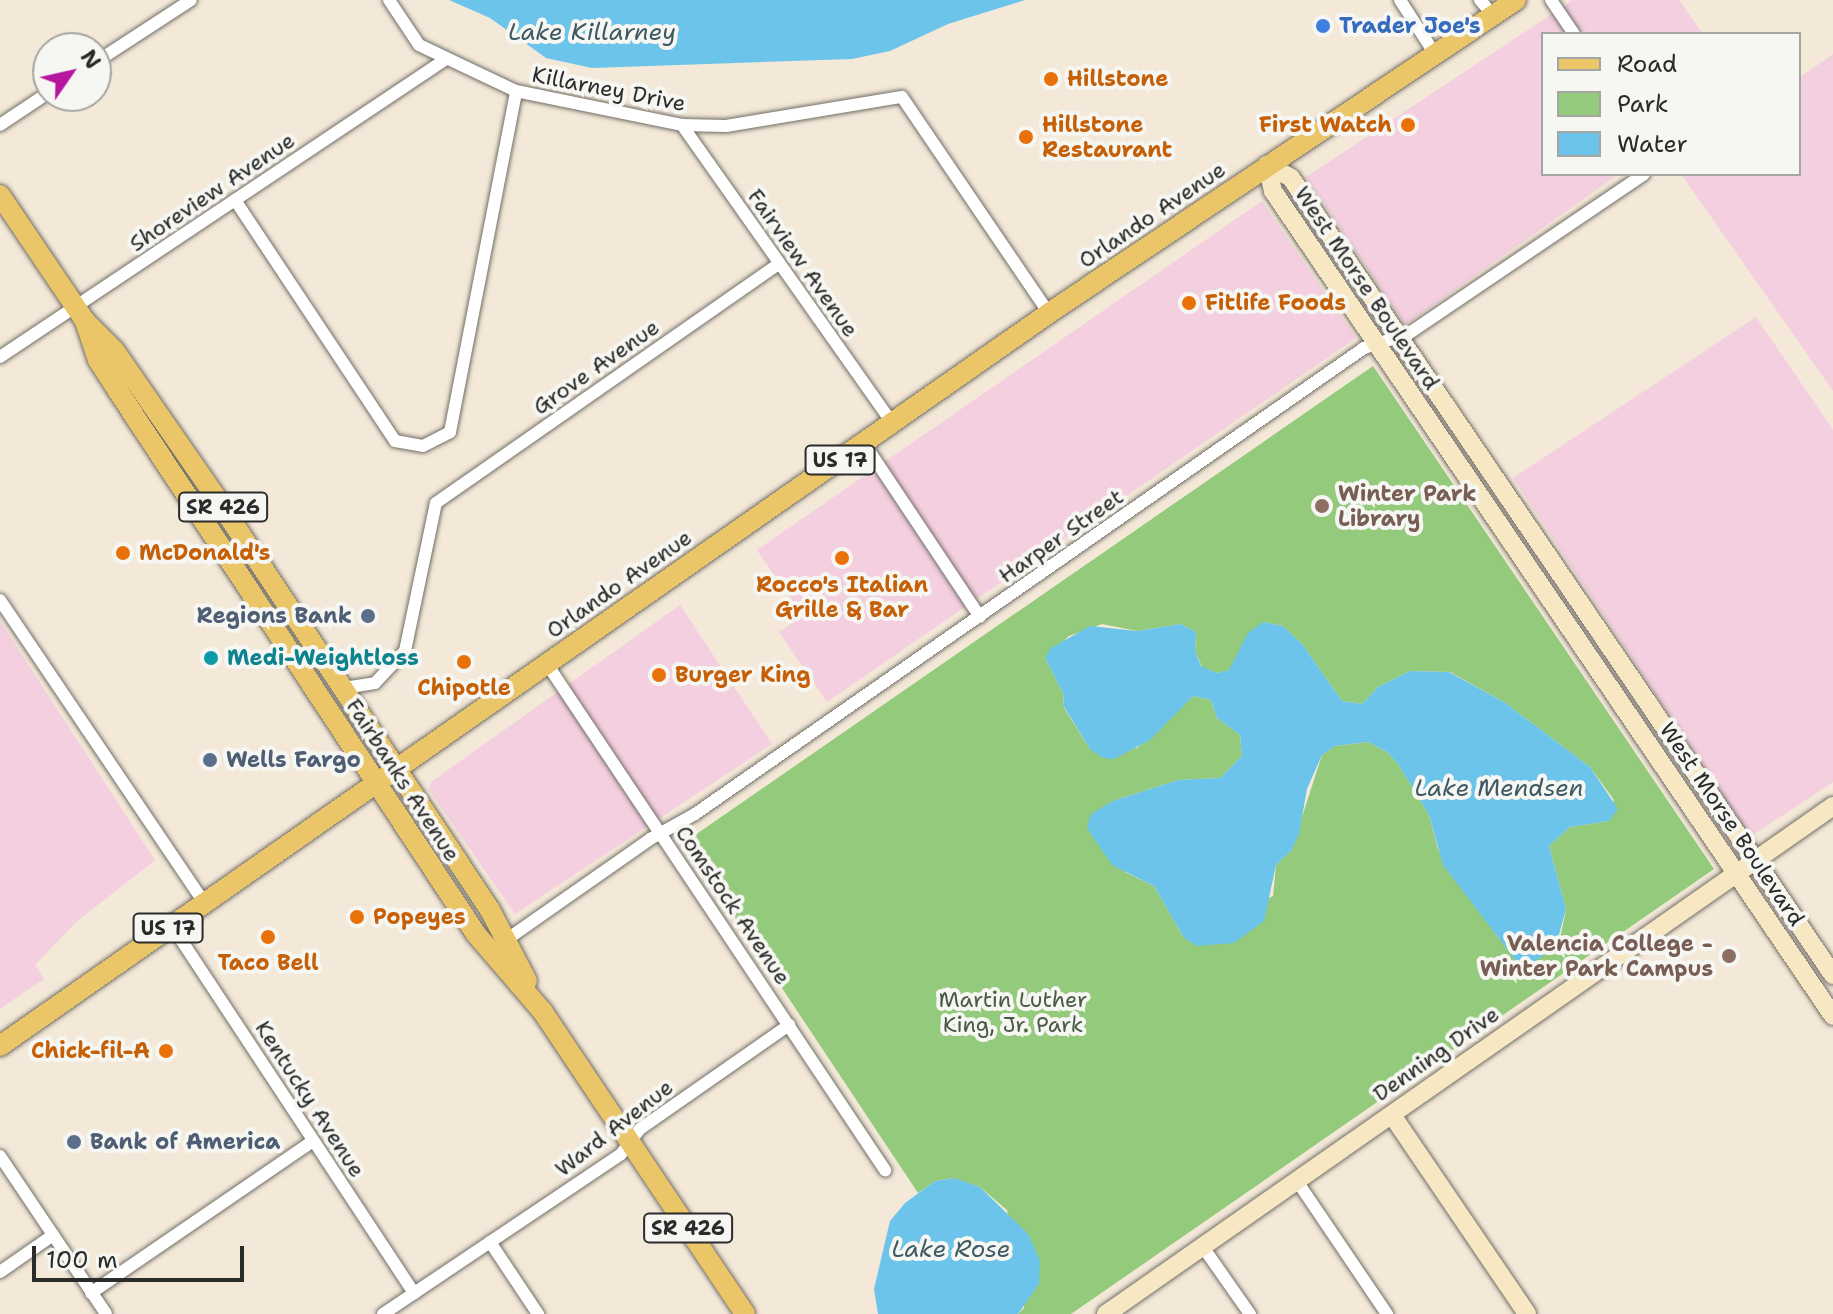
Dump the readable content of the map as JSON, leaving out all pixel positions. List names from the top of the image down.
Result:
{
  "streets": {
    "main road": [
      "Orlando Avenue",
      "US 17",
      "SR 426",
      "Fairbanks Avenue"
    ],
    "street": [
      "Killarney Drive",
      "Shoreview Avenue",
      "Fairview Avenue",
      "West Morse Boulevard",
      "Grove Avenue",
      "Harper Street",
      "Comstock Avenue",
      "Denning Drive",
      "Kentucky Avenue",
      "Ward Avenue"
    ]
  },
  "crossings": [
    ["Killarney Drive", "Shoreview Avenue"],
    ["Killarney Drive", "Orlando Avenue"],
    ["Killarney Drive", "Fairview Avenue"],
    ["Shoreview Avenue", "Fairbanks Avenue"],
    ["Orlando Avenue", "Fairview Avenue"],
    ["Orlando Avenue", "West Morse Boulevard"],
    ["Orlando Avenue", "US 17"],
    ["Orlando Avenue", "Fairbanks Avenue"],
    ["Orlando Avenue", "Comstock Avenue"],
    ["Orlando Avenue", "Kentucky Avenue"],
    ["Fairview Avenue", "Grove Avenue"],
    ["West Morse Boulevard", "US 17"],
    ["West Morse Boulevard", "Harper Street"],
    ["West Morse Boulevard", "Denning Drive"],
    ["Grove Avenue", "Fairbanks Avenue"],
    ["Harper Street", "Fairbanks Avenue"],
    ["Harper Street", "Comstock Avenue"],
    ["Fairbanks Avenue", "Ward Avenue"],
    ["Comstock Avenue", "Ward Avenue"],
    ["Kentucky Avenue", "Ward Avenue"]
  ],
  "water": ["Lake Killarney", "Lake Mendsen", "Lake Rose"],
  "parks": ["Martin Luther King, Jr. Park"],
  "places": [
    "Trader Joe's",
    "Hillstone",
    "First Watch",
    "Hillstone Restaurant",
    "Fitlife Foods",
    "Winter Park Library",
    "McDonald's",
    "Rocco's Italian Grille & Bar",
    "Regions Bank",
    "Medi-Weightloss",
    "Chipotle",
    "Burger King",
    "Wells Fargo",
    "Popeyes",
    "Taco Bell",
    "Valencia College - Winter Park Campus",
    "Chick-fil-A",
    "Bank of America"
  ],
  "legend": ["Road", "Park", "Water"],
  "scale_bar": "100 m",
  "north": "top right"
}
